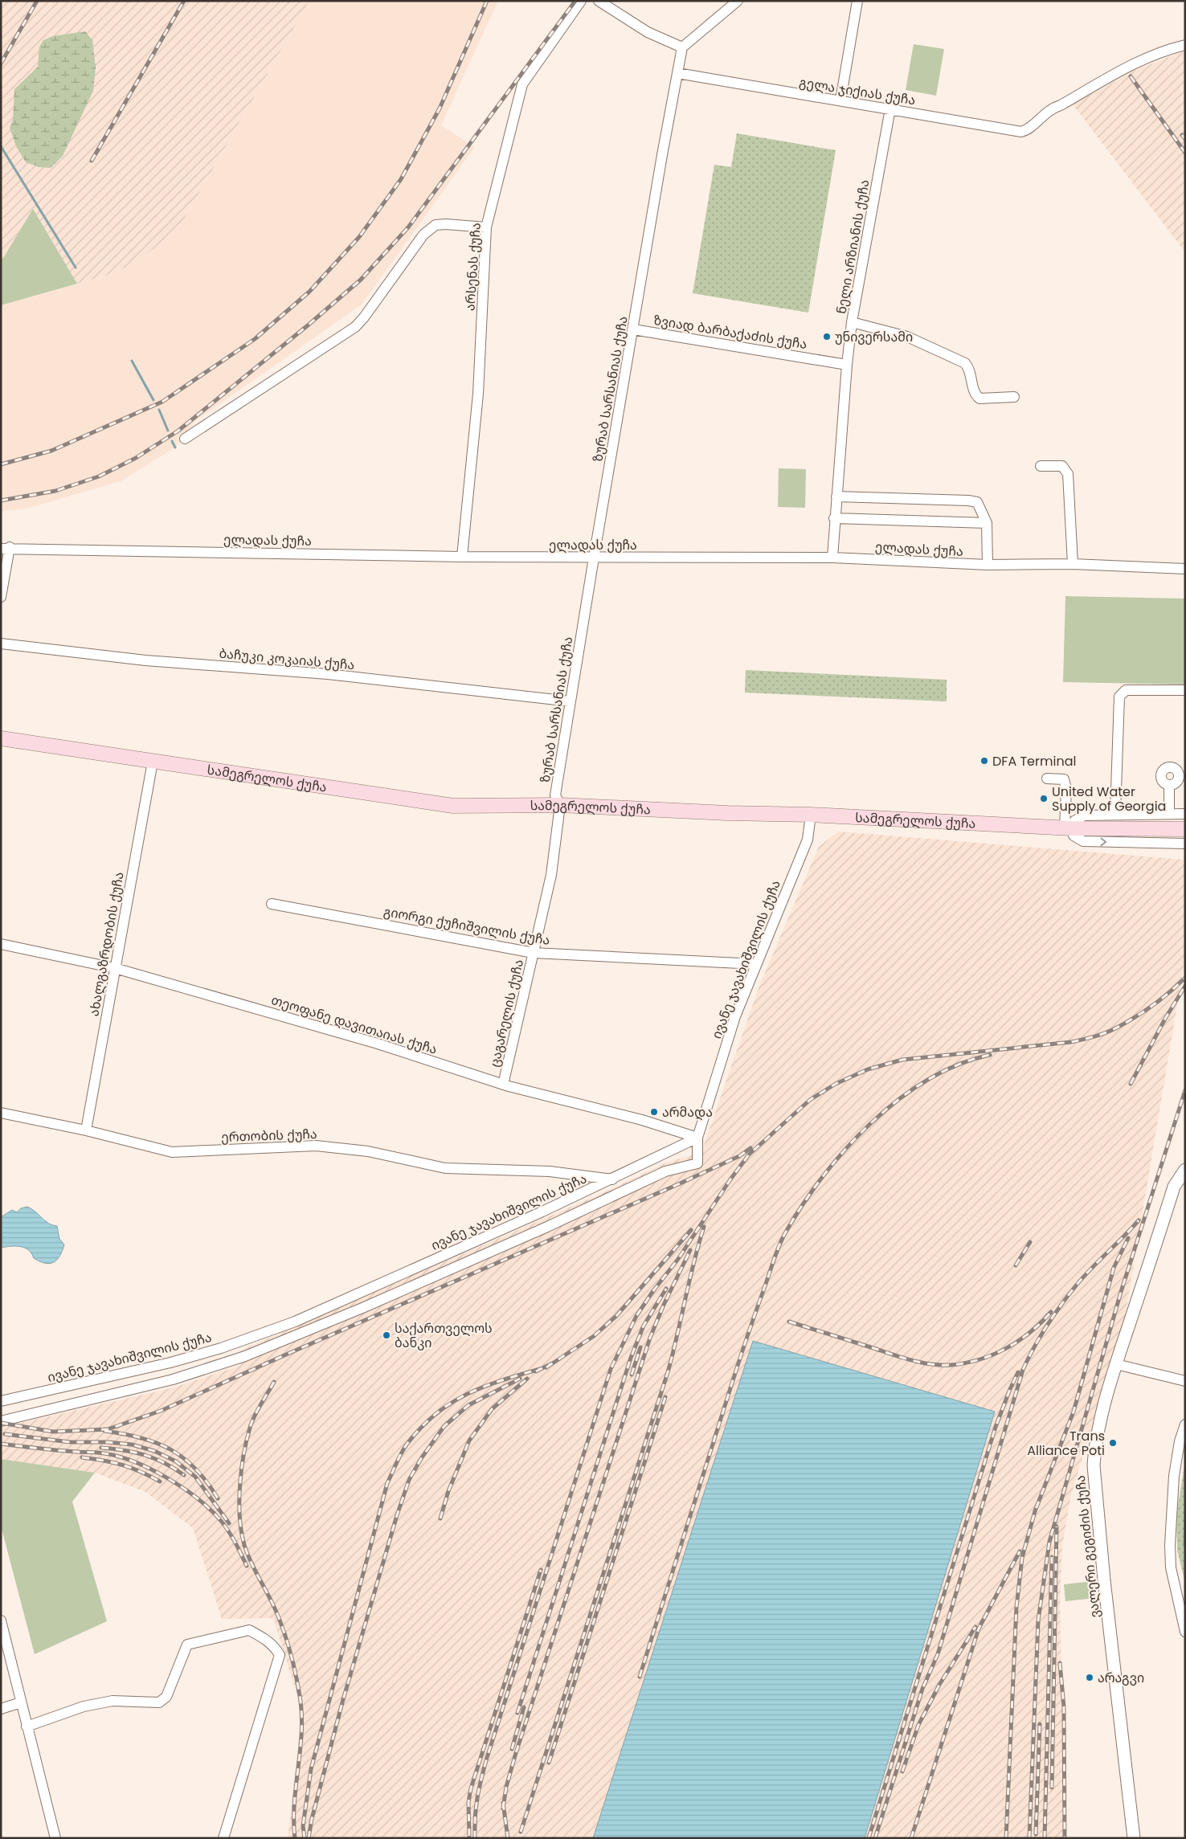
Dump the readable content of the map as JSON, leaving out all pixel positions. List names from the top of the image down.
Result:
{
  "streets": {
    "main road": ["სამეგრელოს ქუჩა"],
    "street": [
      "გელა ჯიქიას ქუჩა",
      "ნელი არზიანის ქუჩა",
      "არსენას ქუჩა",
      "ზვიად ბარბაქაძის ქუჩა",
      "ზურაბ სარსანიას ქუჩა",
      "ელადას ქუჩა",
      "ბაჩუკი კოკაიას ქუჩა",
      "გიორგი ქუჩიშვილის ქუჩა",
      "ახალგაზრდობის ქუჩა",
      "ივანე ჯავახიშვილის ქუჩა",
      "ცაგარელის ქუჩა",
      "თეოფანე დავითაიას ქუჩა",
      "ერთობის ქუჩა",
      "ვალერი გეგიძის ქუჩა"
    ]
  },
  "crossings": [
    ["გელა ჯიქიას ქუჩა", "ნელი არზიანის ქუჩა"],
    ["გელა ჯიქიას ქუჩა", "ზურაბ სარსანიას ქუჩა"],
    ["ნელი არზიანის ქუჩა", "ზვიად ბარბაქაძის ქუჩა"],
    ["ნელი არზიანის ქუჩა", "ელადას ქუჩა"],
    ["არსენას ქუჩა", "ელადას ქუჩა"],
    ["ზვიად ბარბაქაძის ქუჩა", "ზურაბ სარსანიას ქუჩა"],
    ["ზურაბ სარსანიას ქუჩა", "ელადას ქუჩა"],
    ["ზურაბ სარსანიას ქუჩა", "ბაჩუკი კოკაიას ქუჩა"],
    ["ზურაბ სარსანიას ქუჩა", "სამეგრელოს ქუჩა"],
    ["ზურაბ სარსანიას ქუჩა", "ცაგარელის ქუჩა"],
    ["სამეგრელოს ქუჩა", "ახალგაზრდობის ქუჩა"],
    ["სამეგრელოს ქუჩა", "ივანე ჯავახიშვილის ქუჩა"],
    ["სამეგრელოს ქუჩა", "ცაგარელის ქუჩა"],
    ["გიორგი ქუჩიშვილის ქუჩა", "ივანე ჯავახიშვილის ქუჩა"],
    ["გიორგი ქუჩიშვილის ქუჩა", "ცაგარელის ქუჩა"],
    ["ახალგაზრდობის ქუჩა", "თეოფანე დავითაიას ქუჩა"],
    ["ახალგაზრდობის ქუჩა", "ერთობის ქუჩა"],
    ["ივანე ჯავახიშვილის ქუჩა", "თეოფანე დავითაიას ქუჩა"],
    ["ივანე ჯავახიშვილის ქუჩა", "ერთობის ქუჩა"],
    ["ცაგარელის ქუჩა", "თეოფანე დავითაიას ქუჩა"]
  ],
  "places": [
    "უნივერსამი",
    "DFA Terminal",
    "United Water Supply of Georgia",
    "არმადა",
    "საქართველოს ბანკი",
    "Trans Alliance Poti",
    "არაგვი"
  ]
}
